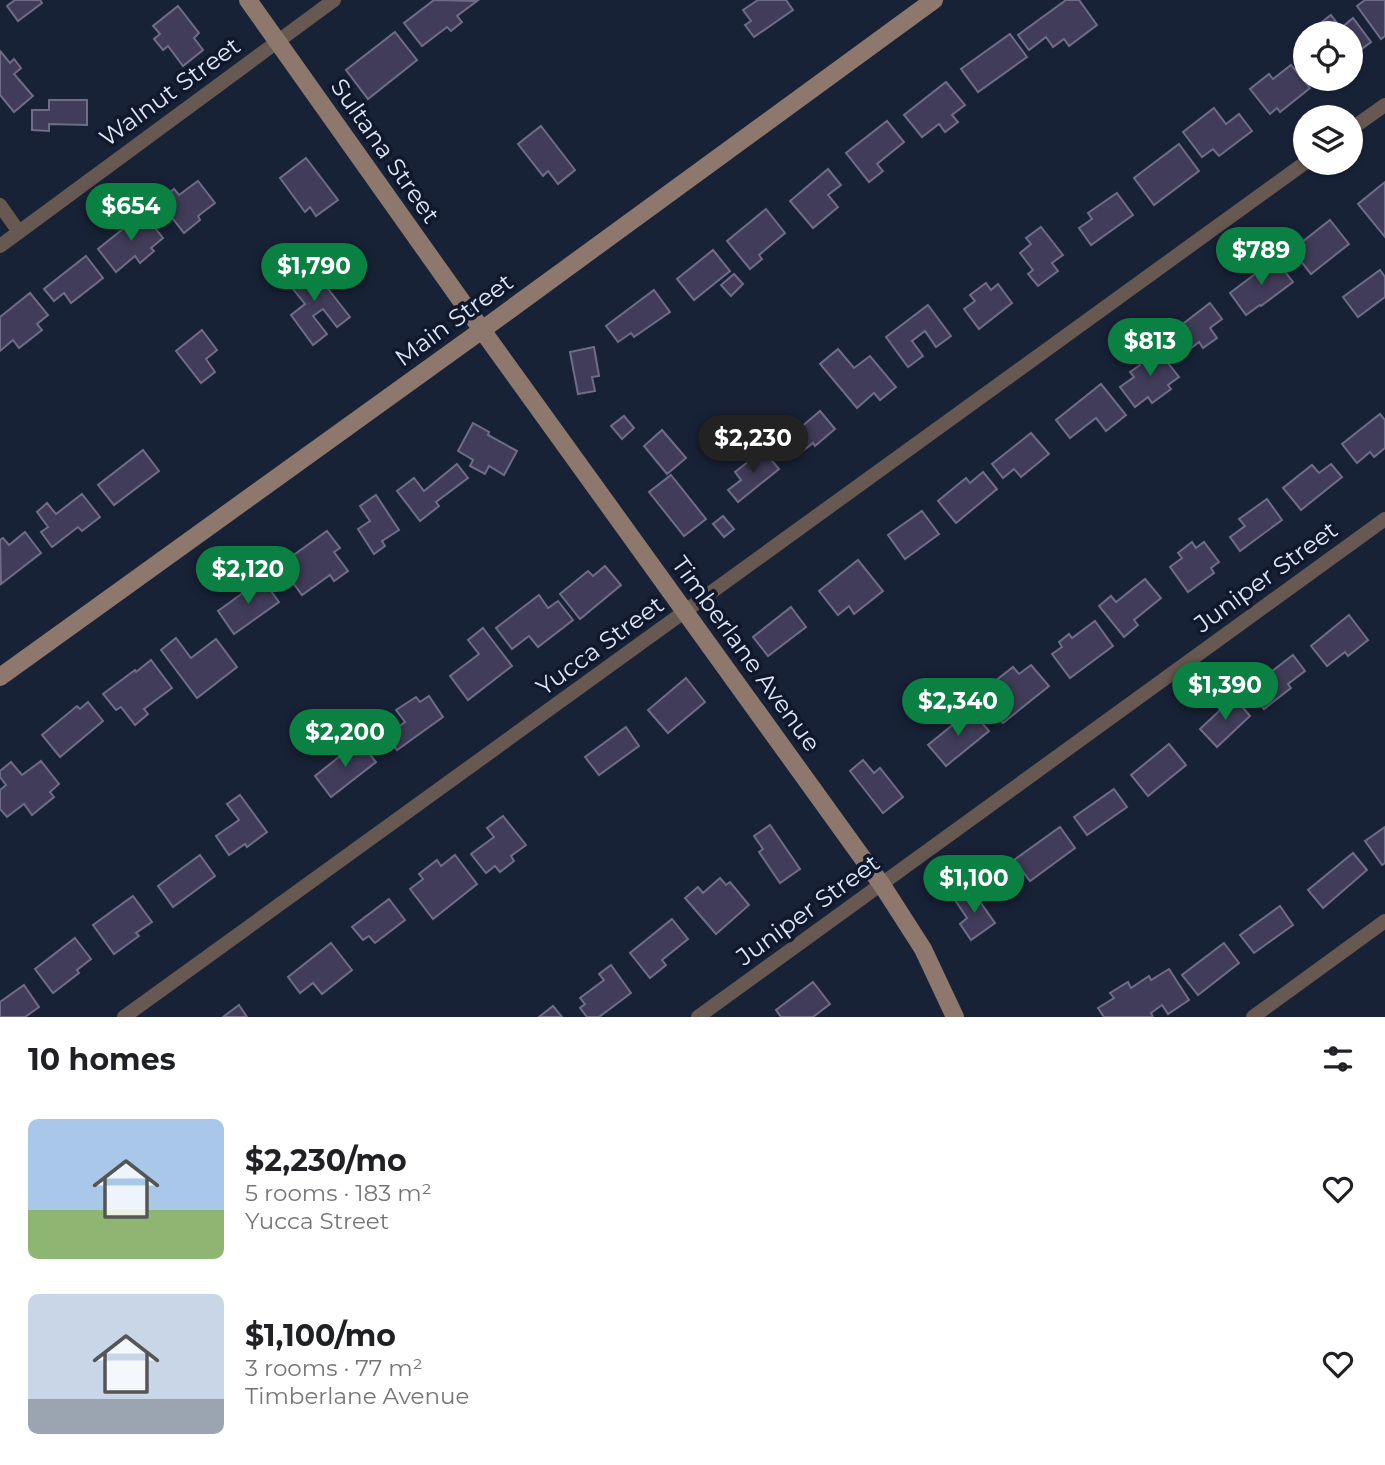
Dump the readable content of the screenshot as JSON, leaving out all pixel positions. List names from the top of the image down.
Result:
{
  "streets": {
    "street": [
      "Walnut Street",
      "Sultana Street",
      "Main Street",
      "Juniper Street",
      "Yucca Street",
      "Timberlane Avenue"
    ]
  },
  "crossings": [
    ["Walnut Street", "Sultana Street"],
    ["Sultana Street", "Main Street"],
    ["Sultana Street", "Timberlane Avenue"],
    ["Main Street", "Timberlane Avenue"],
    ["Juniper Street", "Timberlane Avenue"],
    ["Yucca Street", "Timberlane Avenue"]
  ],
  "page": {
    "price": [
      "$654",
      "$789",
      "$1,790",
      "$813",
      "$2,230",
      "$2,120",
      "$1,390",
      "$2,340",
      "$2,200",
      "$1,100"
    ],
    "heading": "10 homes",
    "list": [
      {
        "name": "$2,230/mo",
        "note": "5 rooms · 183 m² · Yucca Street"
      },
      {
        "name": "$1,100/mo",
        "note": "3 rooms · 77 m² · Timberlane Avenue"
      }
    ]
  }
}
